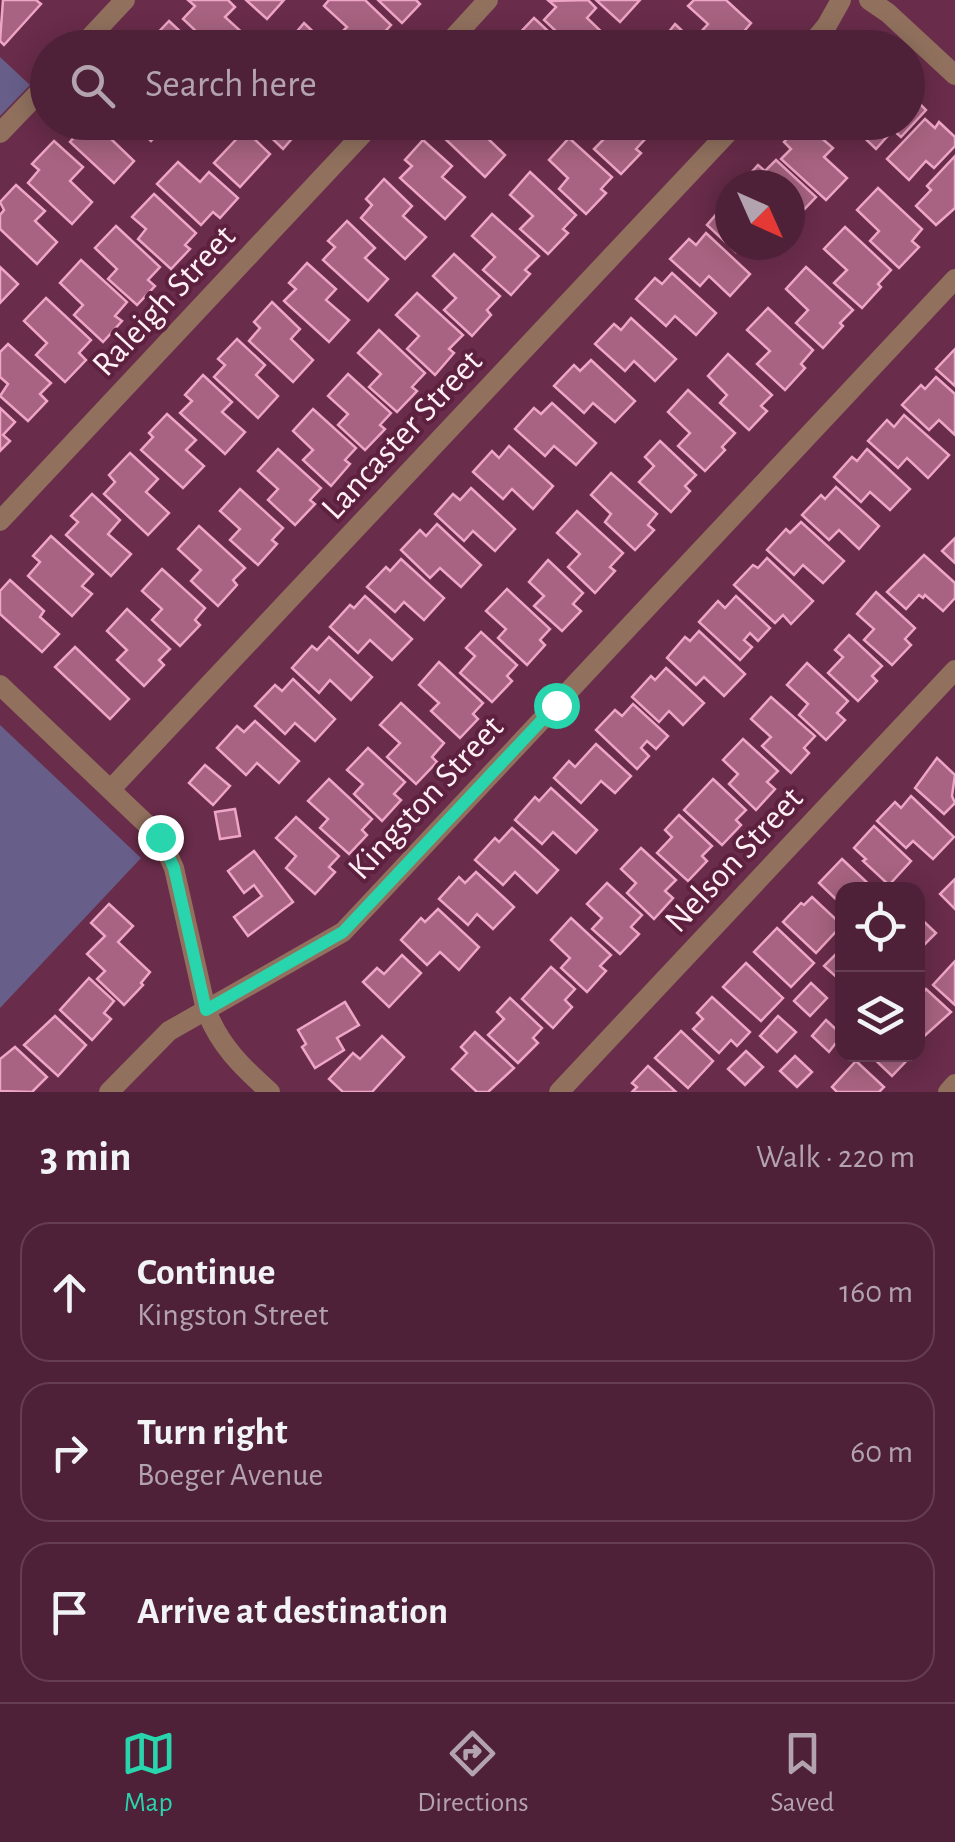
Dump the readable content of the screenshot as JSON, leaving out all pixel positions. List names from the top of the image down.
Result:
{
  "streets": {
    "street": [
      "Raleigh Street",
      "Lancaster Street",
      "Kingston Street",
      "Nelson Street"
    ]
  },
  "north": "bottom right",
  "page": {
    "search": "Search here",
    "heading": ["3 min", "Walk · 220 m"],
    "list": [
      ["Continue", "Kingston Street", "160 m"],
      ["Turn right", "Boeger Avenue", "60 m"],
      "Arrive at destination"
    ],
    "nav": ["Map", "Directions", "Saved"]
  }
}
